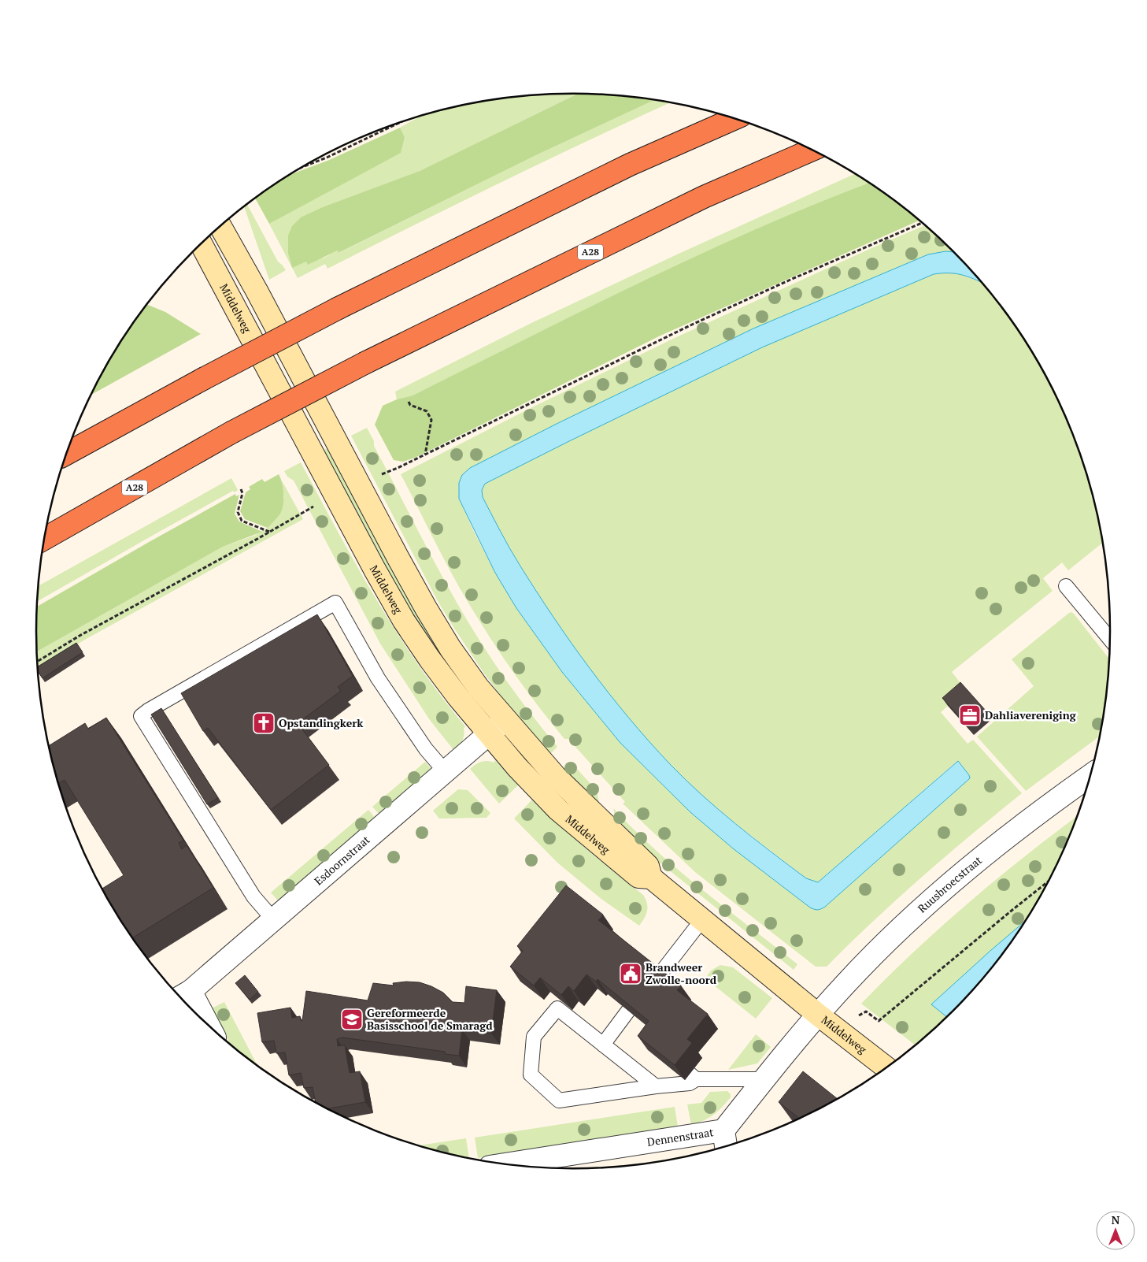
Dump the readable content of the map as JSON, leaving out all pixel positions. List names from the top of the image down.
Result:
{
  "streets": {
    "highway": ["A28"],
    "main road": ["Middelweg"],
    "street": ["Esdoornstraat", "Ruusbroecstraat", "Dennenstraat"]
  },
  "crossings": [
    ["Middelweg", "Esdoornstraat"],
    ["Middelweg", "Ruusbroecstraat"],
    ["Middelweg", "Dennenstraat"],
    ["Ruusbroecstraat", "Dennenstraat"]
  ],
  "places": {
    "office": ["Dahliavereniging"],
    "church": ["Opstandingkerk"],
    "public building": ["Brandweer Zwolle-noord"],
    "school or university": ["Gereformeerde Basisschool de Smaragd"]
  },
  "north": "top"
}
